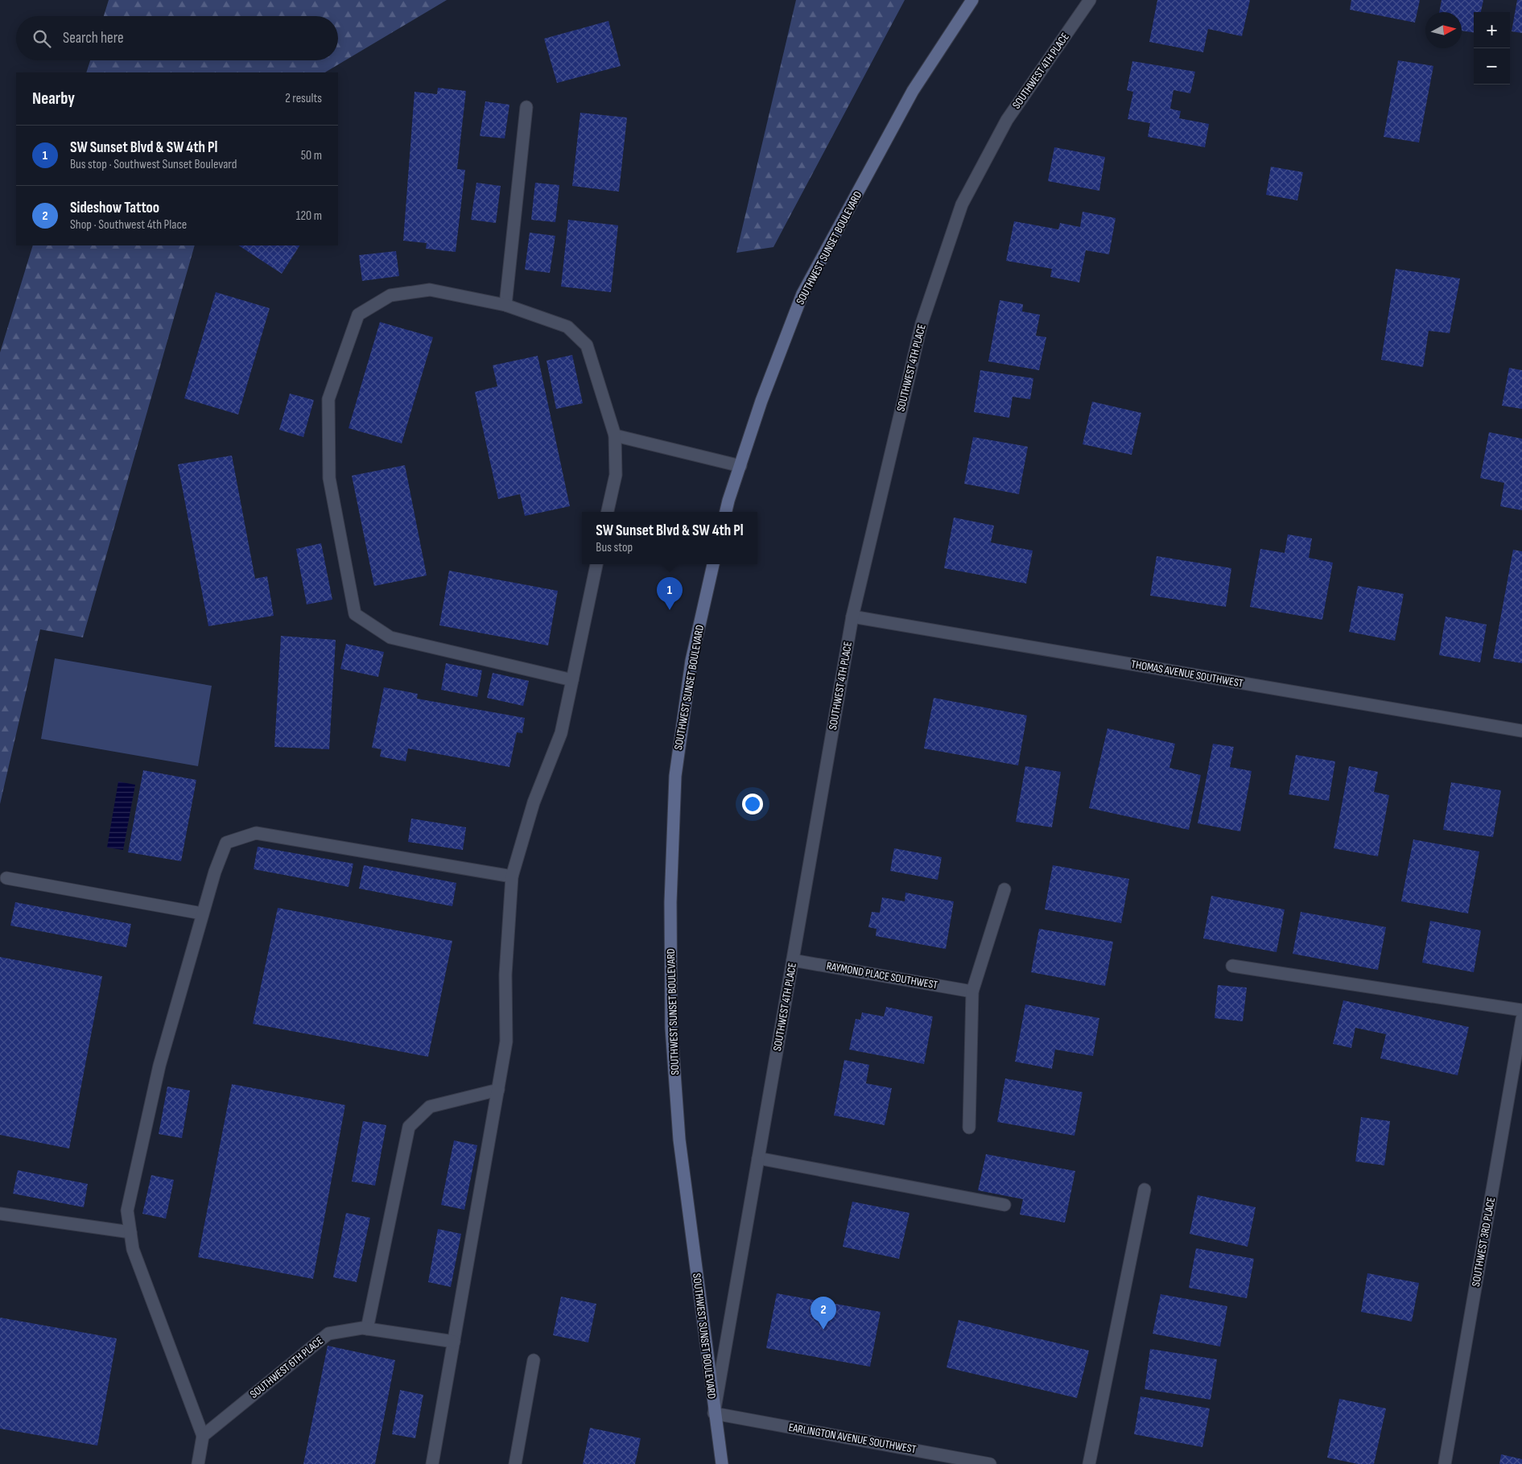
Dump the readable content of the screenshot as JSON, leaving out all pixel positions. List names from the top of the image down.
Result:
{
  "streets": {
    "main road": ["SOUTHWEST SUNSET BOULEVARD"],
    "street": [
      "SOUTHWEST 4TH PLACE",
      "THOMAS AVENUE SOUTHWEST",
      "RAYMOND PLACE SOUTHWEST",
      "SOUTHWEST 3RD PLACE",
      "SOUTHWEST 6TH PLACE",
      "EARLINGTON AVENUE SOUTHWEST"
    ]
  },
  "crossings": [
    ["SOUTHWEST 4TH PLACE", "SOUTHWEST SUNSET BOULEVARD"],
    ["SOUTHWEST 4TH PLACE", "THOMAS AVENUE SOUTHWEST"],
    ["SOUTHWEST 4TH PLACE", "RAYMOND PLACE SOUTHWEST"],
    ["SOUTHWEST 4TH PLACE", "EARLINGTON AVENUE SOUTHWEST"],
    ["SOUTHWEST SUNSET BOULEVARD", "EARLINGTON AVENUE SOUTHWEST"]
  ],
  "north": "right",
  "page": {
    "map_buttons": ["+", "−"],
    "search": "Search here",
    "heading": ["Nearby", "2 results"],
    "list": [
      {
        "mark": "1",
        "name": "SW Sunset Blvd & SW 4th Pl",
        "note": "Bus stop · Southwest Sunset Boulevard",
        "value": "50 m"
      },
      {
        "mark": "2",
        "name": "Sideshow Tattoo",
        "note": "Shop · Southwest 4th Place",
        "value": "120 m"
      }
    ],
    "popup": ["SW Sunset Blvd & SW 4th Pl", "Bus stop"],
    "pins": ["1", "2"]
  }
}
